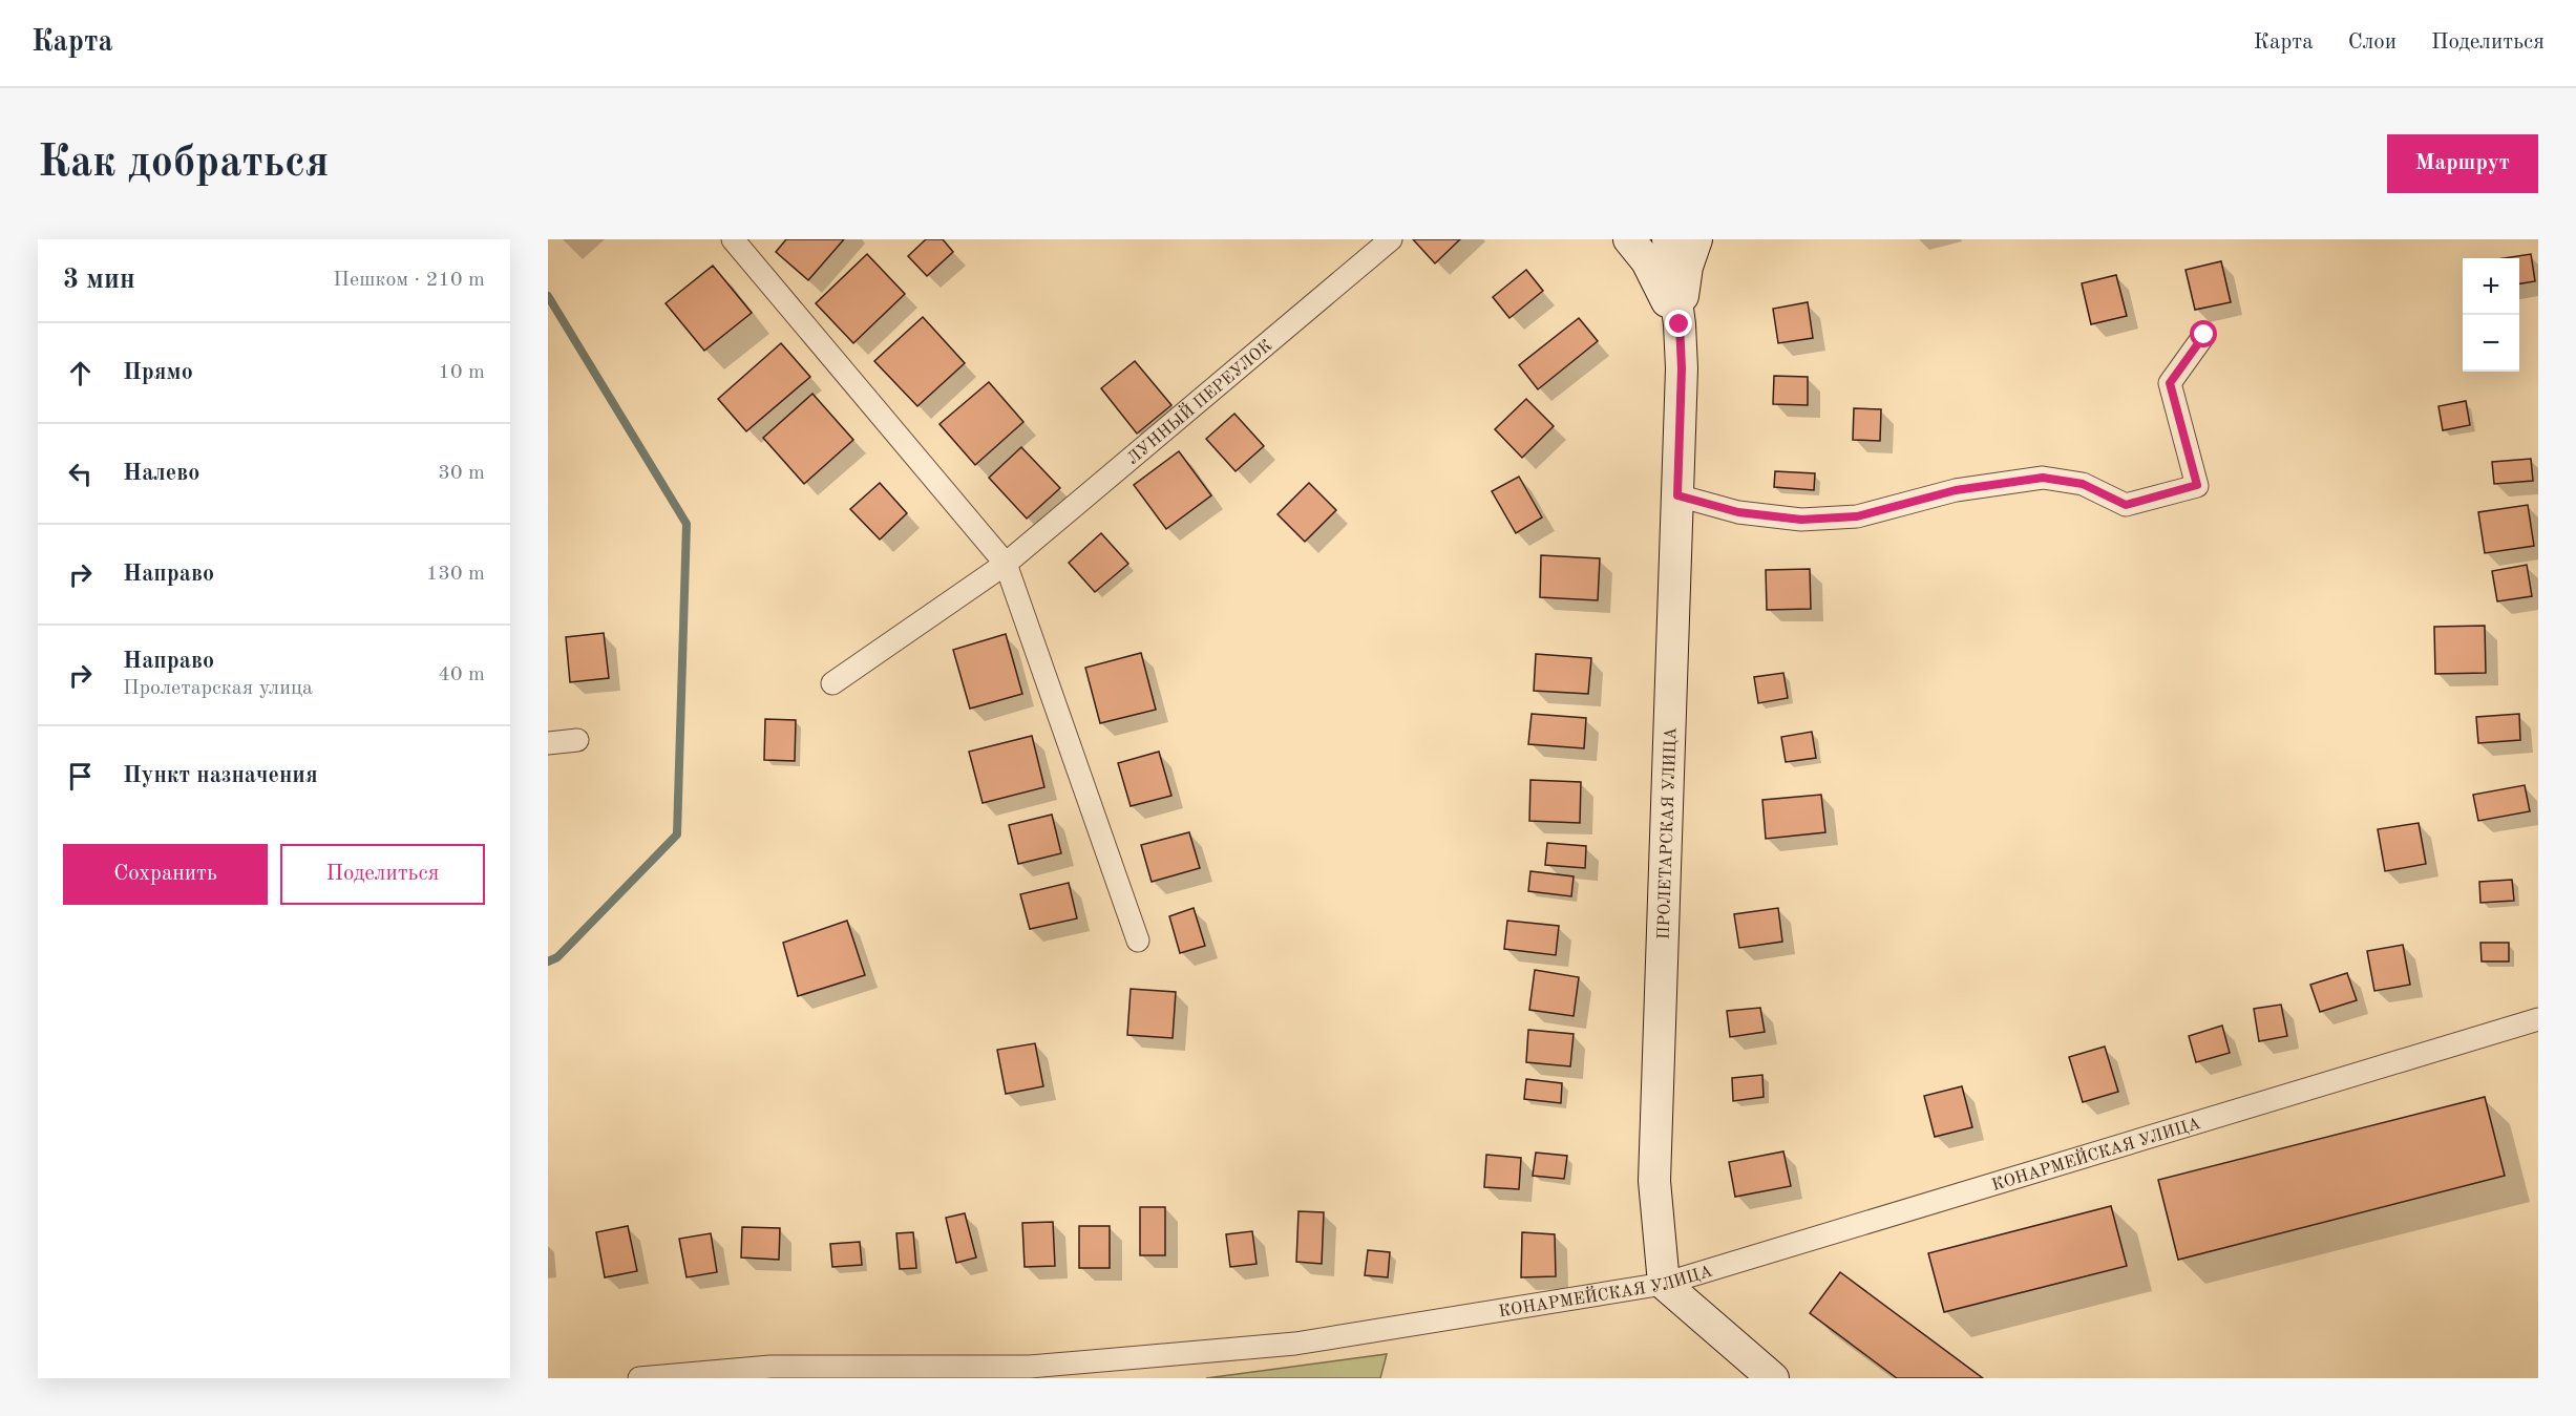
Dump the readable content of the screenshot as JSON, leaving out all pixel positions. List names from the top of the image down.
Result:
{
  "streets": {
    "street": ["ЛУННЫЙ ПЕРЕУЛОК", "ПРОЛЕТАРСКАЯ УЛИЦА", "КОНАРМЕЙСКАЯ УЛИЦА"]
  },
  "crossings": [
    ["ПРОЛЕТАРСКАЯ УЛИЦА", "КОНАРМЕЙСКАЯ УЛИЦА"]
  ],
  "page": {
    "header": "Карта",
    "nav": ["Карта", "Слои", "Поделиться"],
    "buttons": [
      "Маршрут",
      ["Сохранить", "Поделиться"]
    ],
    "title": "Как добраться",
    "heading": ["3 мин", "Пешком · 210 m"],
    "map_buttons": ["+", "−"],
    "list": [
      ["Прямо", "10 m"],
      ["Налево", "30 m"],
      ["Направо", "130 m"],
      ["Направо", "Пролетарская улица", "40 m"],
      "Пункт назначения"
    ]
  }
}
